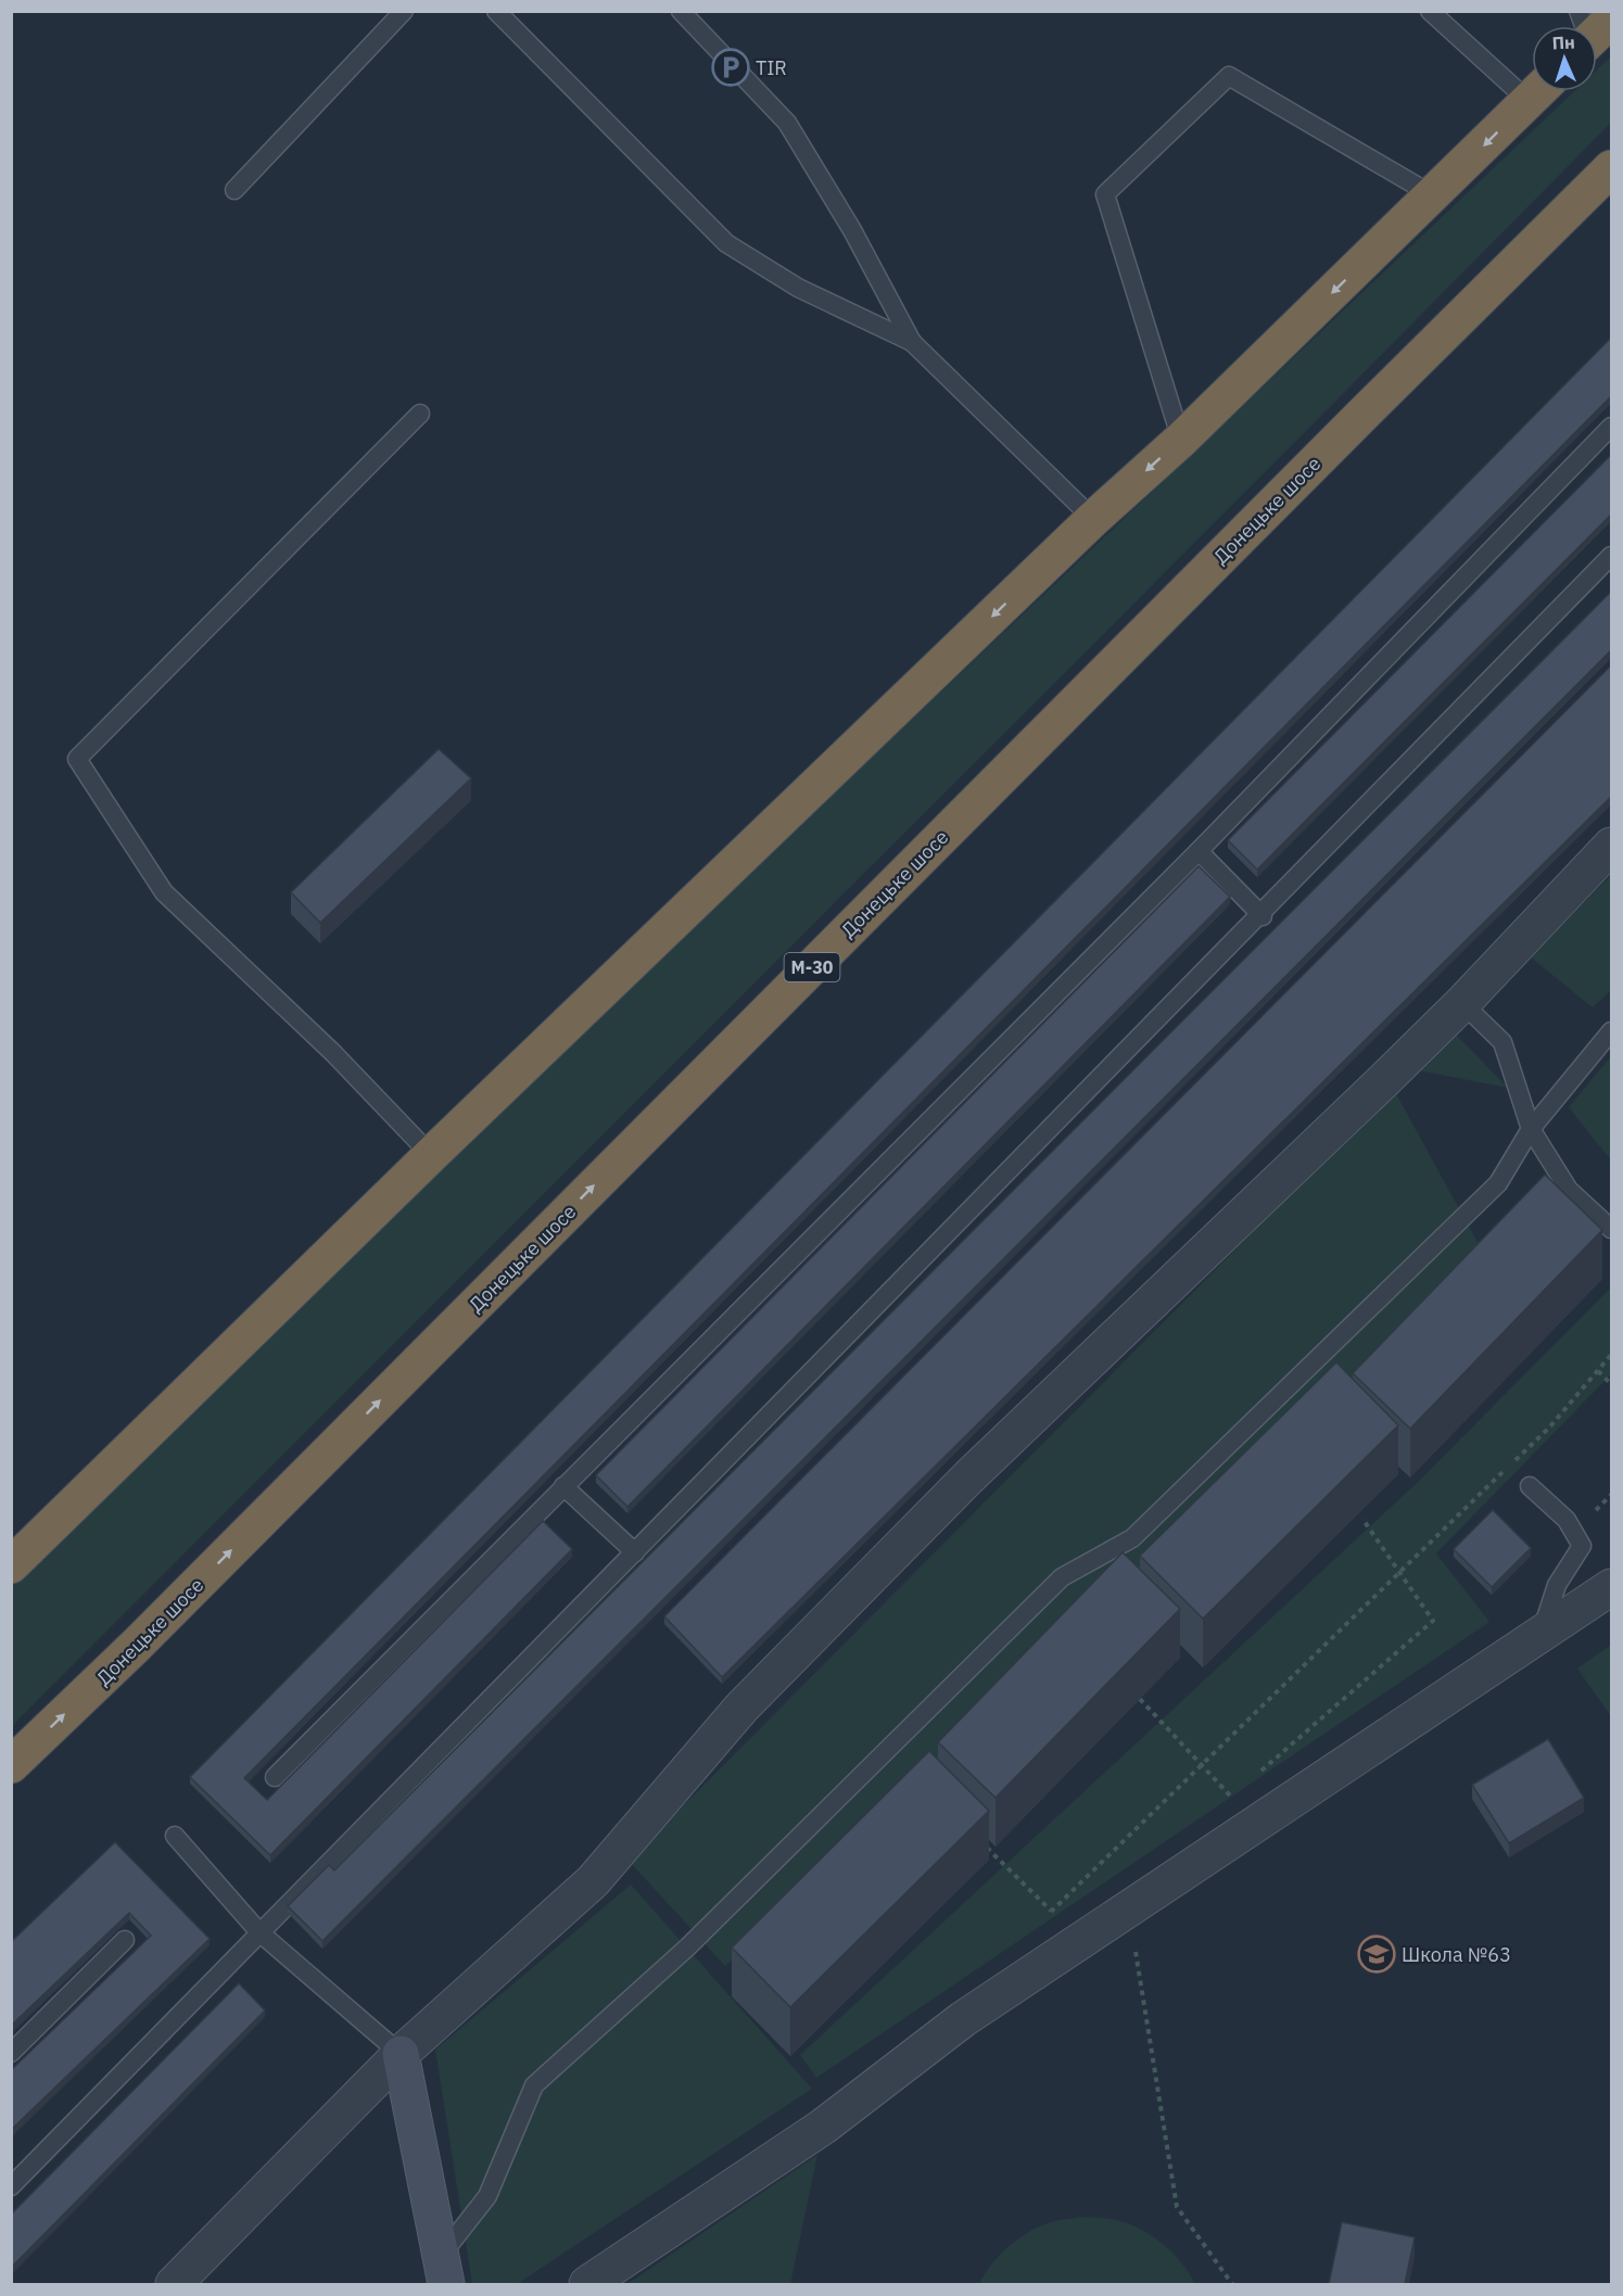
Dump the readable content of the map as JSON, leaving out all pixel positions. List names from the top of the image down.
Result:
{
  "streets": {
    "highway": ["Донецьке шосе", "М-30"]
  },
  "places": {
    "parking": ["TIR"],
    "school or university": ["Школа №63"]
  },
  "north": "top"
}
